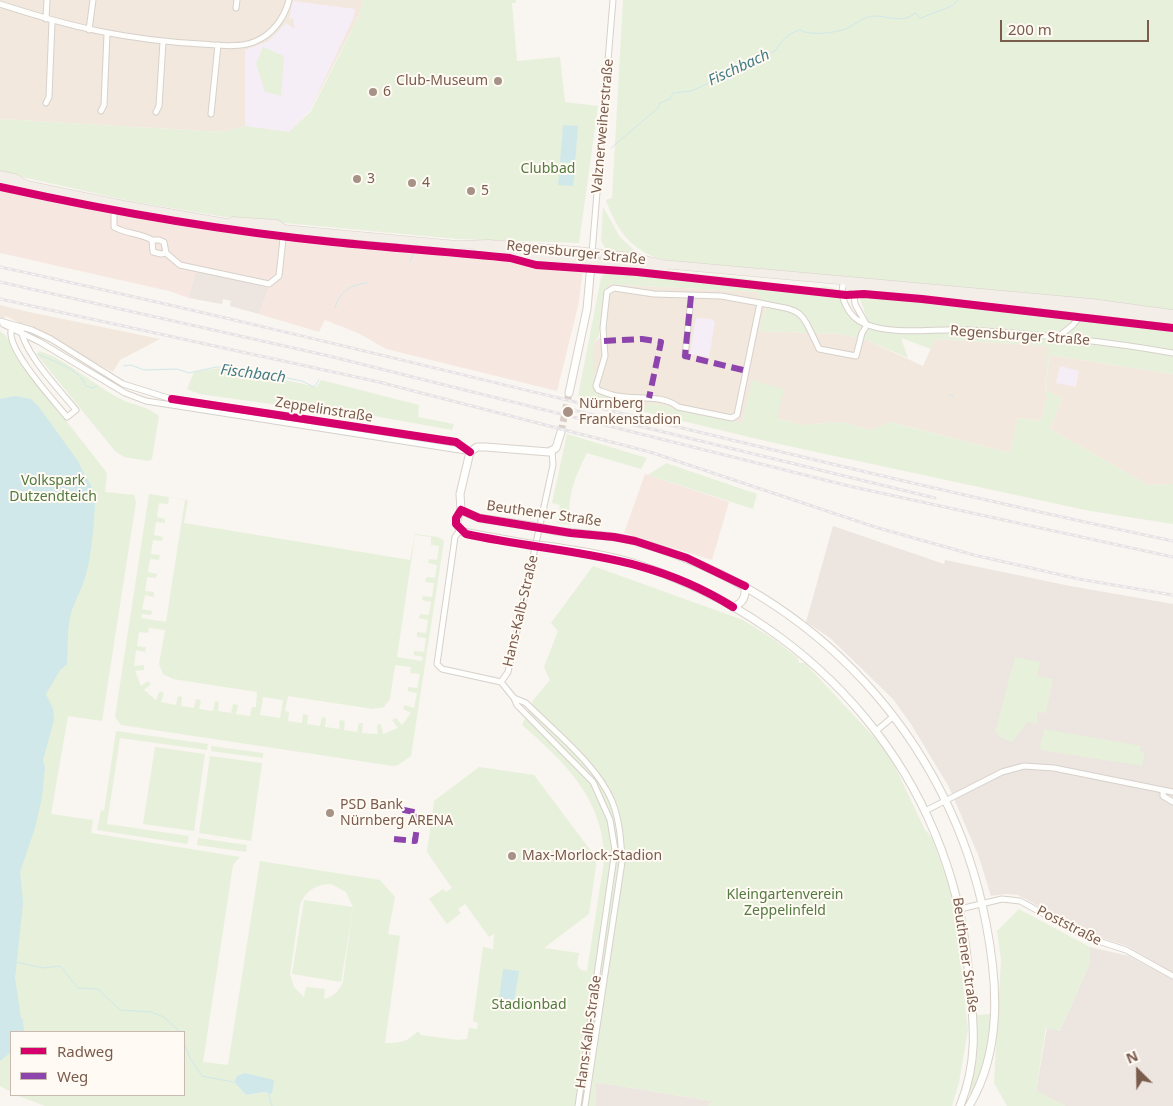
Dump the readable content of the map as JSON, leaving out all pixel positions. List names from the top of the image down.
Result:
{
  "streets": {
    "main road": [
      "Regensburger Straße",
      "Zeppelinstraße",
      "Beuthener Straße",
      "Hans-Kalb-Straße"
    ],
    "street": ["Valznerweiherstraße", "Poststraße"]
  },
  "crossings": [
    ["Valznerweiherstraße", "Regensburger Straße"],
    ["Zeppelinstraße", "Hans-Kalb-Straße"],
    ["Beuthener Straße", "Poststraße"]
  ],
  "water": ["Fischbach"],
  "parks": [
    "Clubbad",
    "Volkspark Dutzendteich",
    "Kleingartenverein Zeppelinfeld",
    "Stadionbad"
  ],
  "places": [
    "Club-Museum",
    "6",
    "3",
    "4",
    "5",
    "Nürnberg Frankenstadion",
    "PSD Bank Nürnberg ARENA",
    "Max-Morlock-Stadion"
  ],
  "legend": ["Radweg", "Weg"],
  "scale_bar": "200 m",
  "north": "top left"
}
